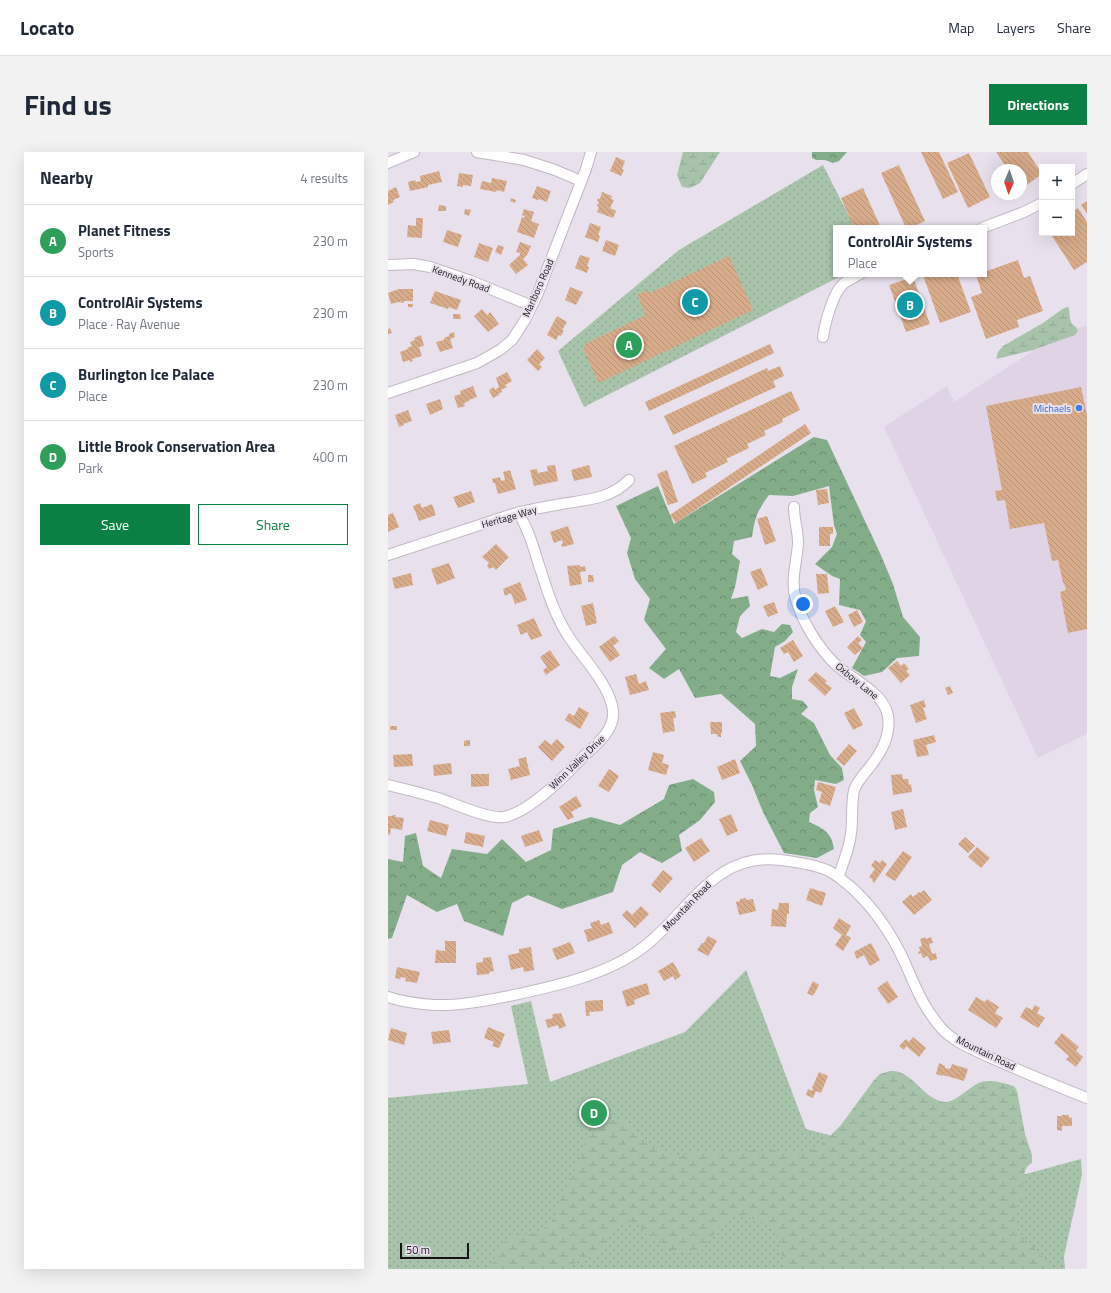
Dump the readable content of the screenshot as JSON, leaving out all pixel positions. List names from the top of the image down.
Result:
{
  "streets": {
    "street": [
      "Kennedy Road",
      "Marlboro Road",
      "Heritage Way",
      "Oxbow Lane",
      "Winn Valley Drive",
      "Mountain Road"
    ]
  },
  "crossings": [
    ["Kennedy Road", "Marlboro Road"],
    ["Heritage Way", "Winn Valley Drive"],
    ["Oxbow Lane", "Mountain Road"]
  ],
  "places": ["Michaels"],
  "scale_bar": "50 m",
  "north": "bottom",
  "page": {
    "header": "Locato",
    "nav": ["Map", "Layers", "Share"],
    "title": "Find us",
    "buttons": [
      "Directions",
      ["Save", "Share"]
    ],
    "heading": ["Nearby", "4 results"],
    "map_buttons": ["+", "−"],
    "list": [
      {
        "mark": "A",
        "name": "Planet Fitness",
        "note": "Sports",
        "value": "230 m"
      },
      {
        "mark": "B",
        "name": "ControlAir Systems",
        "note": "Place · Ray Avenue",
        "value": "230 m"
      },
      {
        "mark": "C",
        "name": "Burlington Ice Palace",
        "note": "Place",
        "value": "230 m"
      },
      {
        "mark": "D",
        "name": "Little Brook Conservation Area",
        "note": "Park",
        "value": "400 m"
      }
    ],
    "popup": ["ControlAir Systems", "Place"],
    "pins": [
      "C",
      "B",
      "A",
      "D"
    ],
    "scale": "50 m"
  }
}
